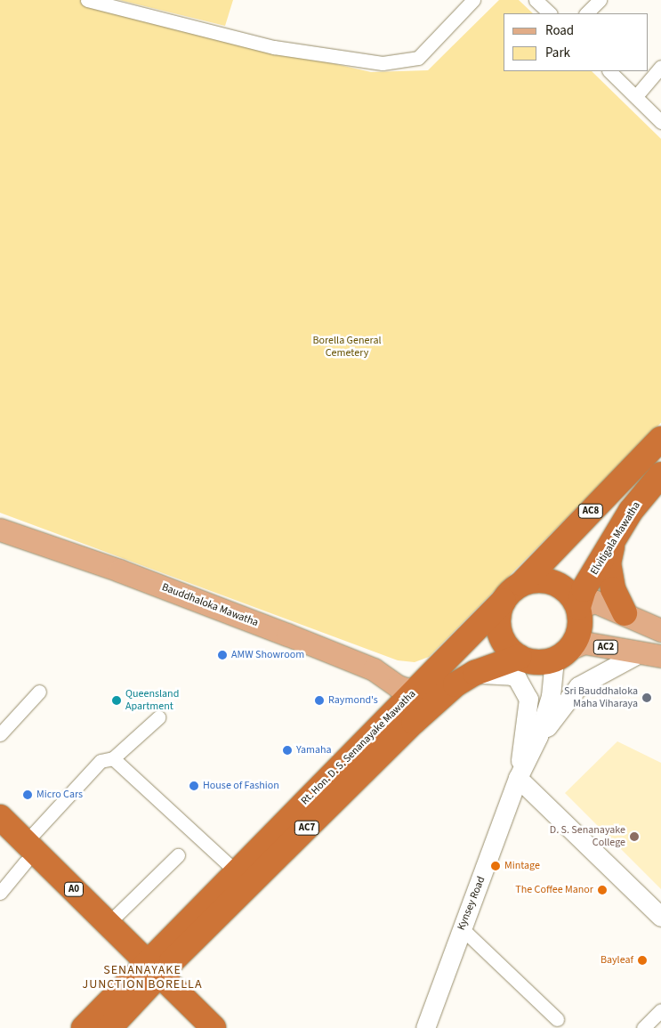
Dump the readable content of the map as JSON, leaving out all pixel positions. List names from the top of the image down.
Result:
{
  "streets": {
    "highway": [
      "AC8",
      "Elvitigala Mawatha",
      "Rt. Hon. D. S. Senanayake Mawatha",
      "AC7",
      "A0"
    ],
    "main road": ["Bauddhaloka Mawatha", "AC2"],
    "street": ["Kynsey Road"]
  },
  "crossings": [
    ["AC8", "Elvitigala Mawatha"],
    ["AC8", "AC2"],
    ["AC8", "Rt. Hon. D. S. Senanayake Mawatha"],
    ["AC8", "Kynsey Road"],
    ["Elvitigala Mawatha", "AC2"],
    ["Elvitigala Mawatha", "Rt. Hon. D. S. Senanayake Mawatha"],
    ["Elvitigala Mawatha", "Kynsey Road"],
    ["Bauddhaloka Mawatha", "Rt. Hon. D. S. Senanayake Mawatha"],
    ["AC2", "Rt. Hon. D. S. Senanayake Mawatha"],
    ["AC2", "Kynsey Road"],
    ["Rt. Hon. D. S. Senanayake Mawatha", "A0"],
    ["Rt. Hon. D. S. Senanayake Mawatha", "Kynsey Road"]
  ],
  "districts": ["SENANAYAKE JUNCTION BORELLA"],
  "parks": ["Borella General Cemetery"],
  "places": [
    "AMW Showroom",
    "Sri Bauddhaloka Maha Viharaya",
    "Queensland Apartment",
    "Raymond's",
    "Yamaha",
    "House of Fashion",
    "Micro Cars",
    "D. S. Senanayake College",
    "Mintage",
    "The Coffee Manor",
    "Bayleaf"
  ],
  "legend": ["Road", "Park"]
}
